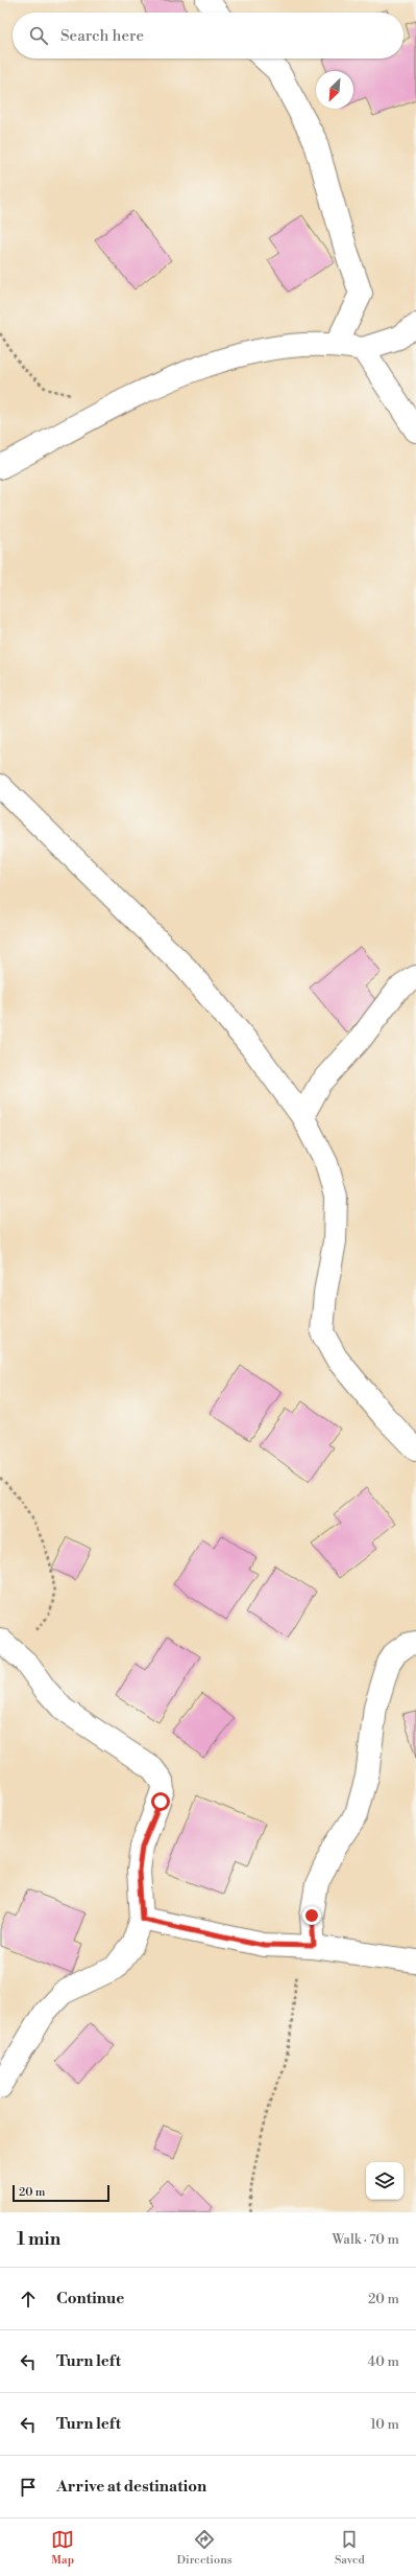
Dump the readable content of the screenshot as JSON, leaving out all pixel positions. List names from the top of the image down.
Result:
{
  "scale_bar": "20 m",
  "north": "bottom left",
  "page": {
    "search": "Search here",
    "scale": "20 m",
    "heading": ["1 min", "Walk · 70 m"],
    "list": [
      ["Continue", "20 m"],
      ["Turn left", "40 m"],
      ["Turn left", "10 m"],
      "Arrive at destination"
    ],
    "nav": ["Map", "Directions", "Saved"]
  }
}
